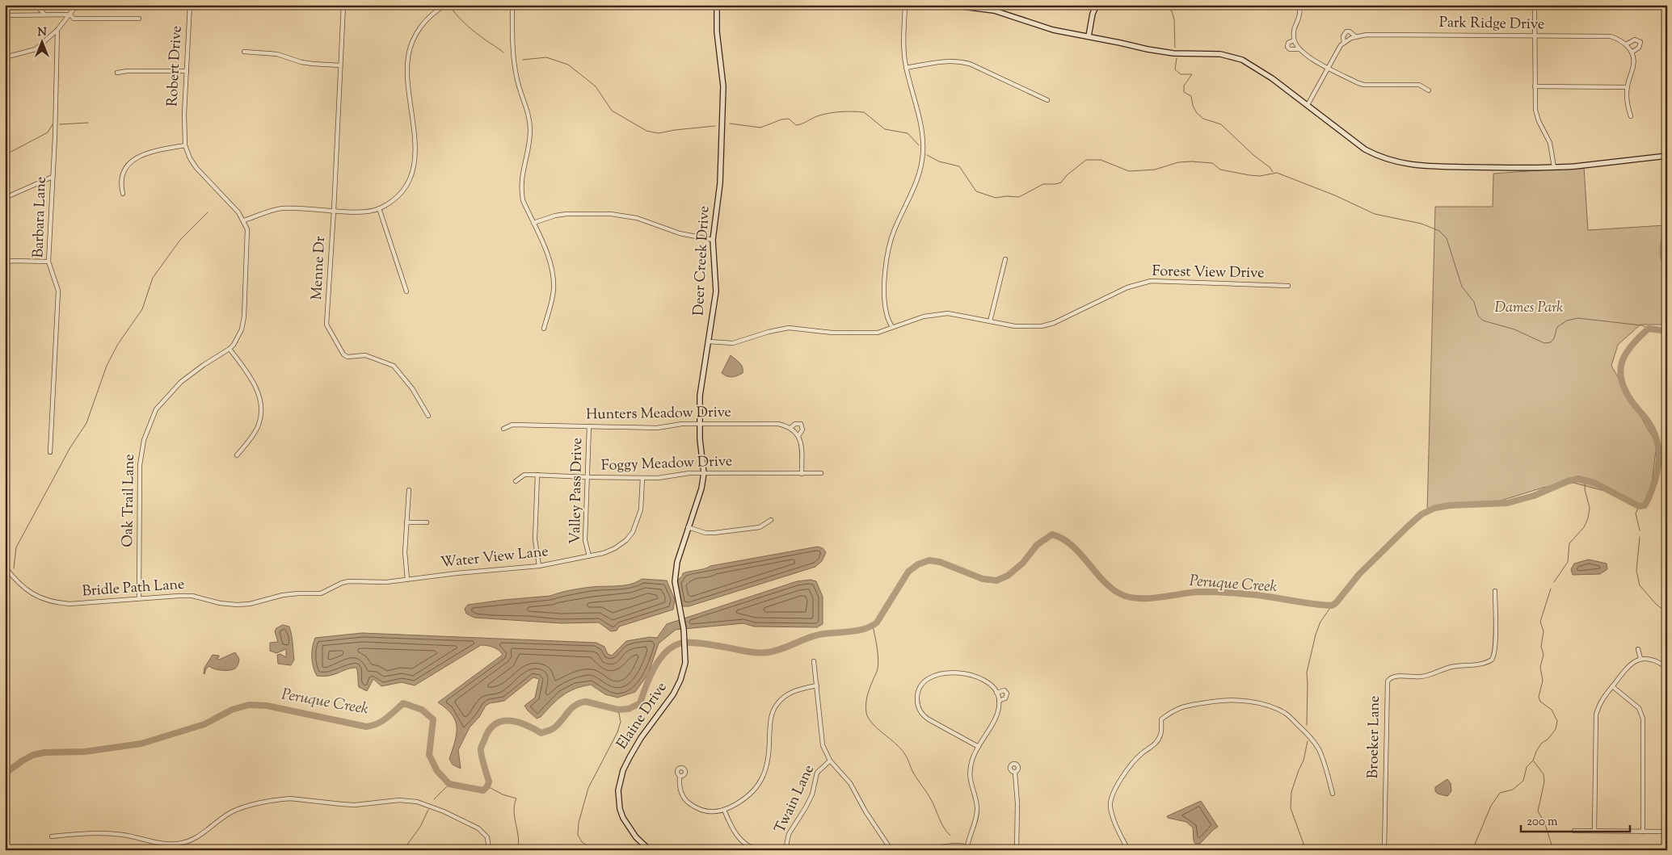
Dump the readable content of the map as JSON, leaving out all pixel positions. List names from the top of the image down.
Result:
{
  "streets": {
    "street": [
      "Park Ridge Drive",
      "Robert Drive",
      "Barbara Lane",
      "Deer Creek Drive",
      "Menne Dr",
      "Forest View Drive",
      "Hunters Meadow Drive",
      "Foggy Meadow Drive",
      "Valley Pass Drive",
      "Oak Trail Lane",
      "Water View Lane",
      "Bridle Path Lane",
      "Elaine Drive",
      "Broeker Lane",
      "Twain Lane"
    ]
  },
  "crossings": [
    ["Robert Drive", "Oak Trail Lane"],
    ["Deer Creek Drive", "Forest View Drive"],
    ["Deer Creek Drive", "Hunters Meadow Drive"],
    ["Deer Creek Drive", "Foggy Meadow Drive"],
    ["Deer Creek Drive", "Elaine Drive"],
    ["Hunters Meadow Drive", "Foggy Meadow Drive"],
    ["Hunters Meadow Drive", "Valley Pass Drive"],
    ["Foggy Meadow Drive", "Valley Pass Drive"],
    ["Foggy Meadow Drive", "Water View Lane"],
    ["Valley Pass Drive", "Water View Lane"],
    ["Oak Trail Lane", "Bridle Path Lane"],
    ["Water View Lane", "Bridle Path Lane"]
  ],
  "water": ["Peruque Creek"],
  "parks": ["Dames Park"],
  "scale_bar": "200 m",
  "north": "top"
}
